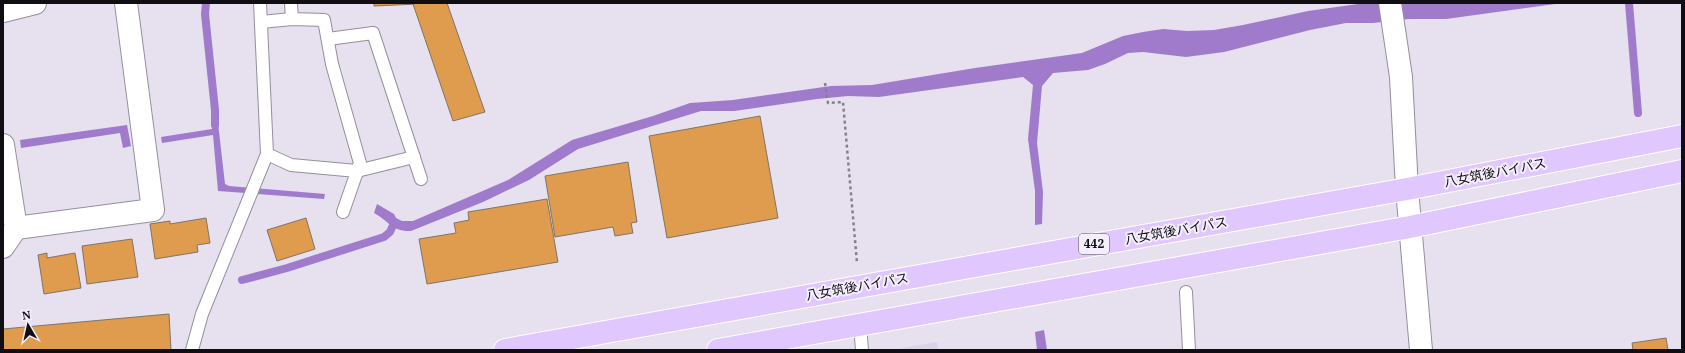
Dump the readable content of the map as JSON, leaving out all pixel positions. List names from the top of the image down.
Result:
{
  "streets": {
    "highway": ["八女筑後バイパス", "442"]
  },
  "north": "top"
}
